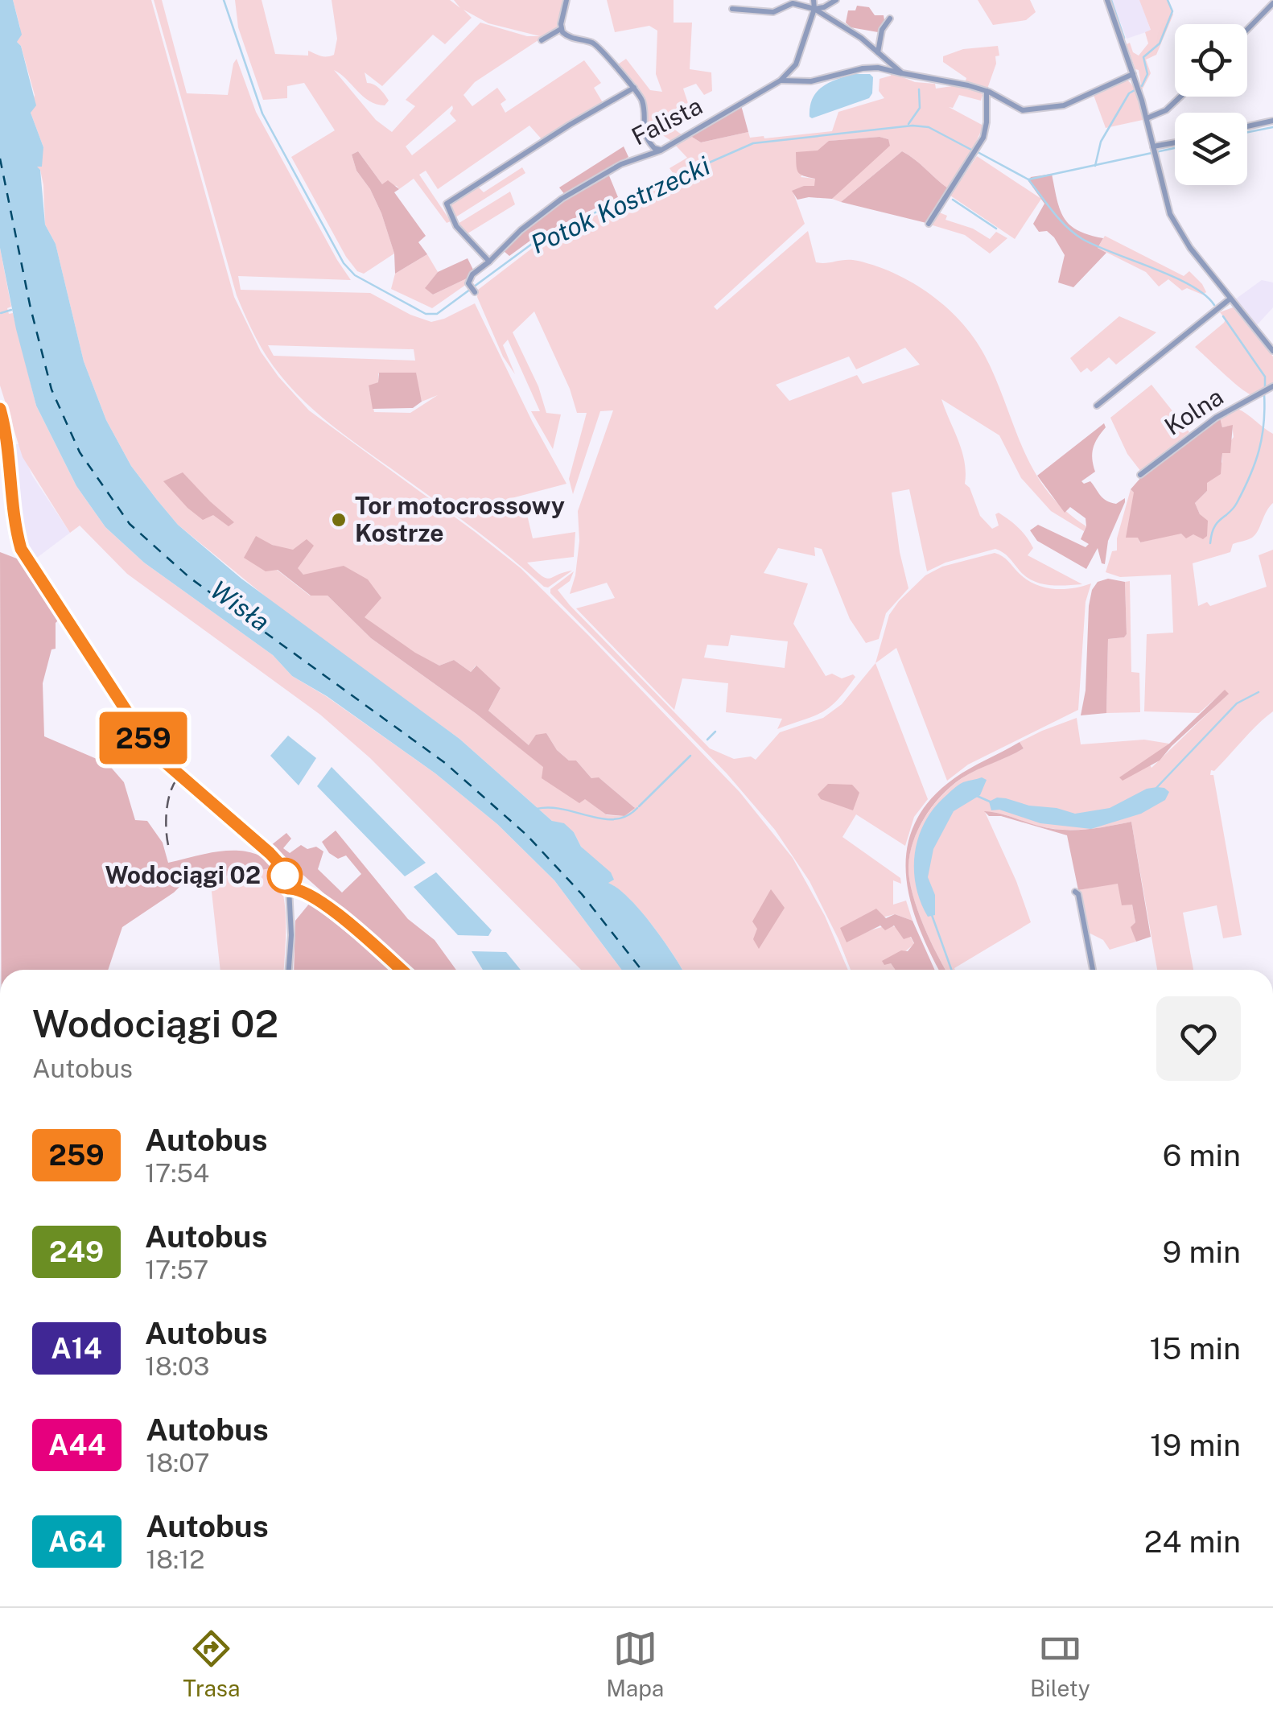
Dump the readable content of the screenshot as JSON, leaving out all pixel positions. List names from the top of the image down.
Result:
{
  "streets": {
    "street": ["Falista", "Kolna"]
  },
  "water": ["Potok Kostrzecki", "Wisła"],
  "places": ["Tor motocrossowy Kostrze", "Wodociągi 02"],
  "lines": ["bus line 259"],
  "page": {
    "on_map": "259",
    "heading": ["Wodociągi 02", "Autobus"],
    "list": [
      {
        "mark": "259",
        "name": "Autobus",
        "note": "17:54",
        "value": "6 min"
      },
      {
        "mark": "249",
        "name": "Autobus",
        "note": "17:57",
        "value": "9 min"
      },
      {
        "mark": "A14",
        "name": "Autobus",
        "note": "18:03",
        "value": "15 min"
      },
      {
        "mark": "A44",
        "name": "Autobus",
        "note": "18:07",
        "value": "19 min"
      },
      {
        "mark": "A64",
        "name": "Autobus",
        "note": "18:12",
        "value": "24 min"
      }
    ],
    "tabs": ["Trasa", "Mapa", "Bilety"]
  }
}
